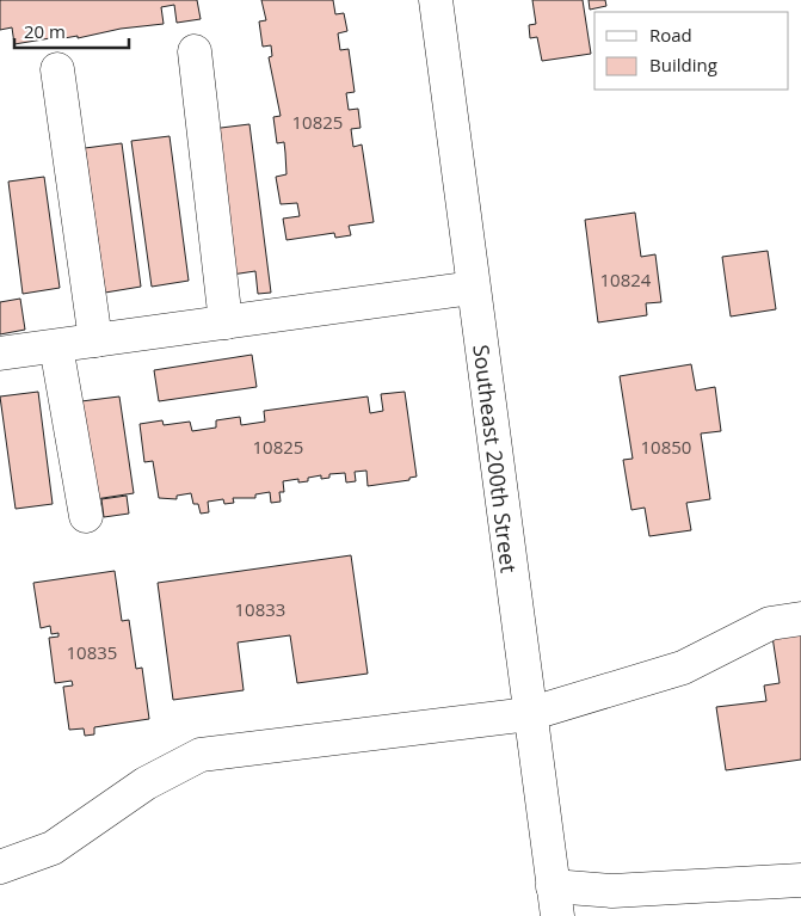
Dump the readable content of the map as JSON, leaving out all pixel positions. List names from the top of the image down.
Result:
{
  "streets": {
    "street": ["Southeast 200th Street"]
  },
  "house_numbers": [
    "10825",
    "10824",
    "10825",
    "10850",
    "10833",
    "10835"
  ],
  "legend": ["Road", "Building"],
  "scale_bar": "20 m"
}
